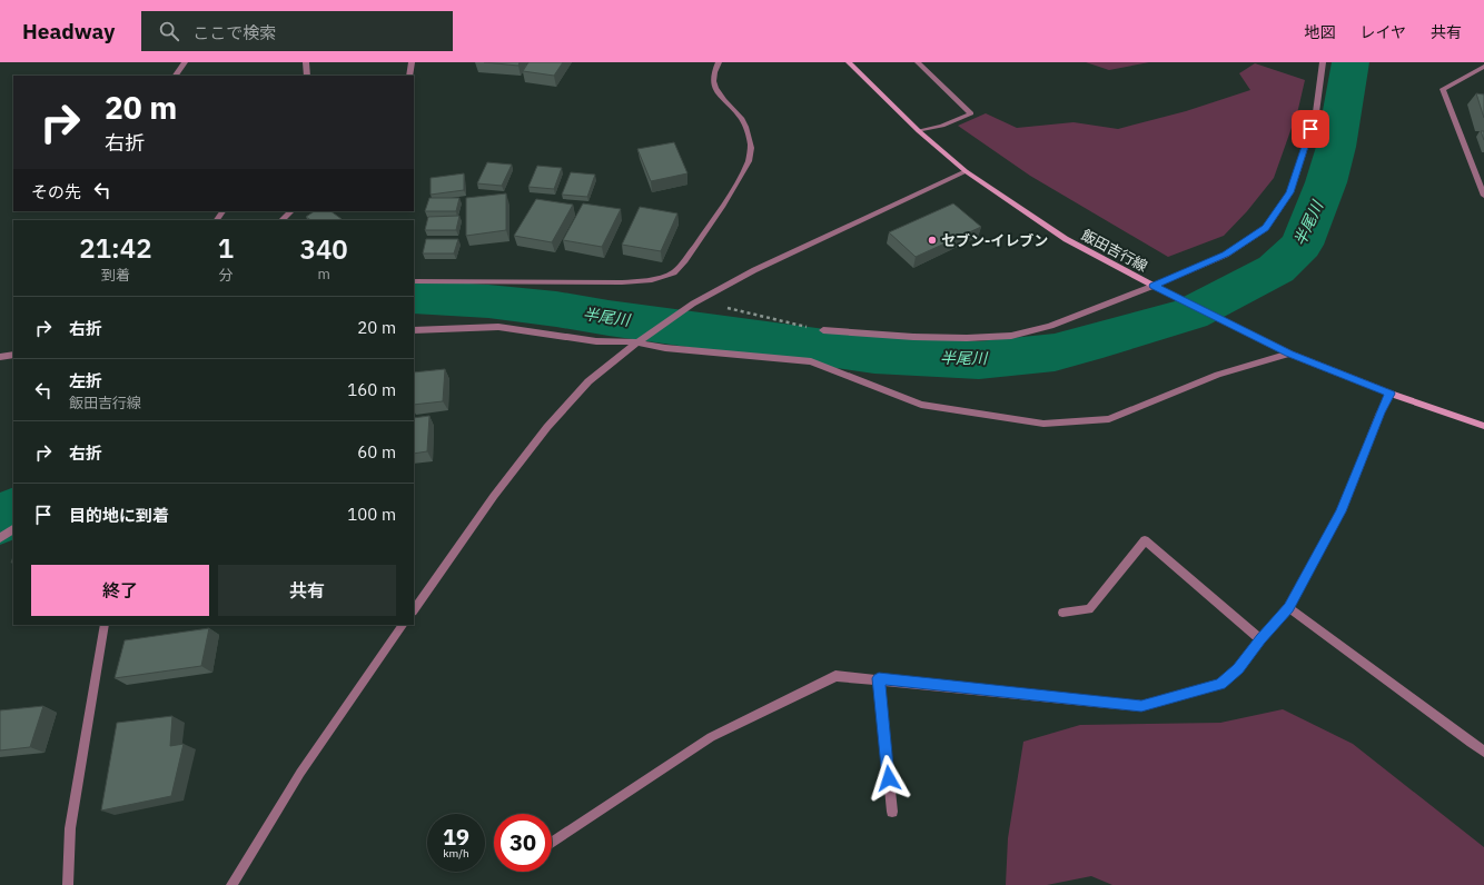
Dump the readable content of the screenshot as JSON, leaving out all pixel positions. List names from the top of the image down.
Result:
{
  "streets": {
    "main road": ["飯田吉行線"]
  },
  "water": ["半尾川"],
  "places": ["セブン-イレブン"],
  "page": {
    "header": "Headway",
    "search": "ここで検索",
    "nav": ["地図", "レイヤ", "共有"],
    "turn": ["20 m", "右折"],
    "then": "その先",
    "eta": [
      "21:42",
      "到着",
      "1",
      "分",
      "340",
      "m"
    ],
    "list": [
      {
        "name": "右折",
        "value": "20 m"
      },
      {
        "name": "左折",
        "note": "飯田吉行線",
        "value": "160 m"
      },
      {
        "name": "右折",
        "value": "60 m"
      },
      {
        "name": "目的地に到着",
        "value": "100 m"
      }
    ],
    "buttons": ["終了", "共有"],
    "speed": "19 km/h",
    "limit": "30"
  }
}
